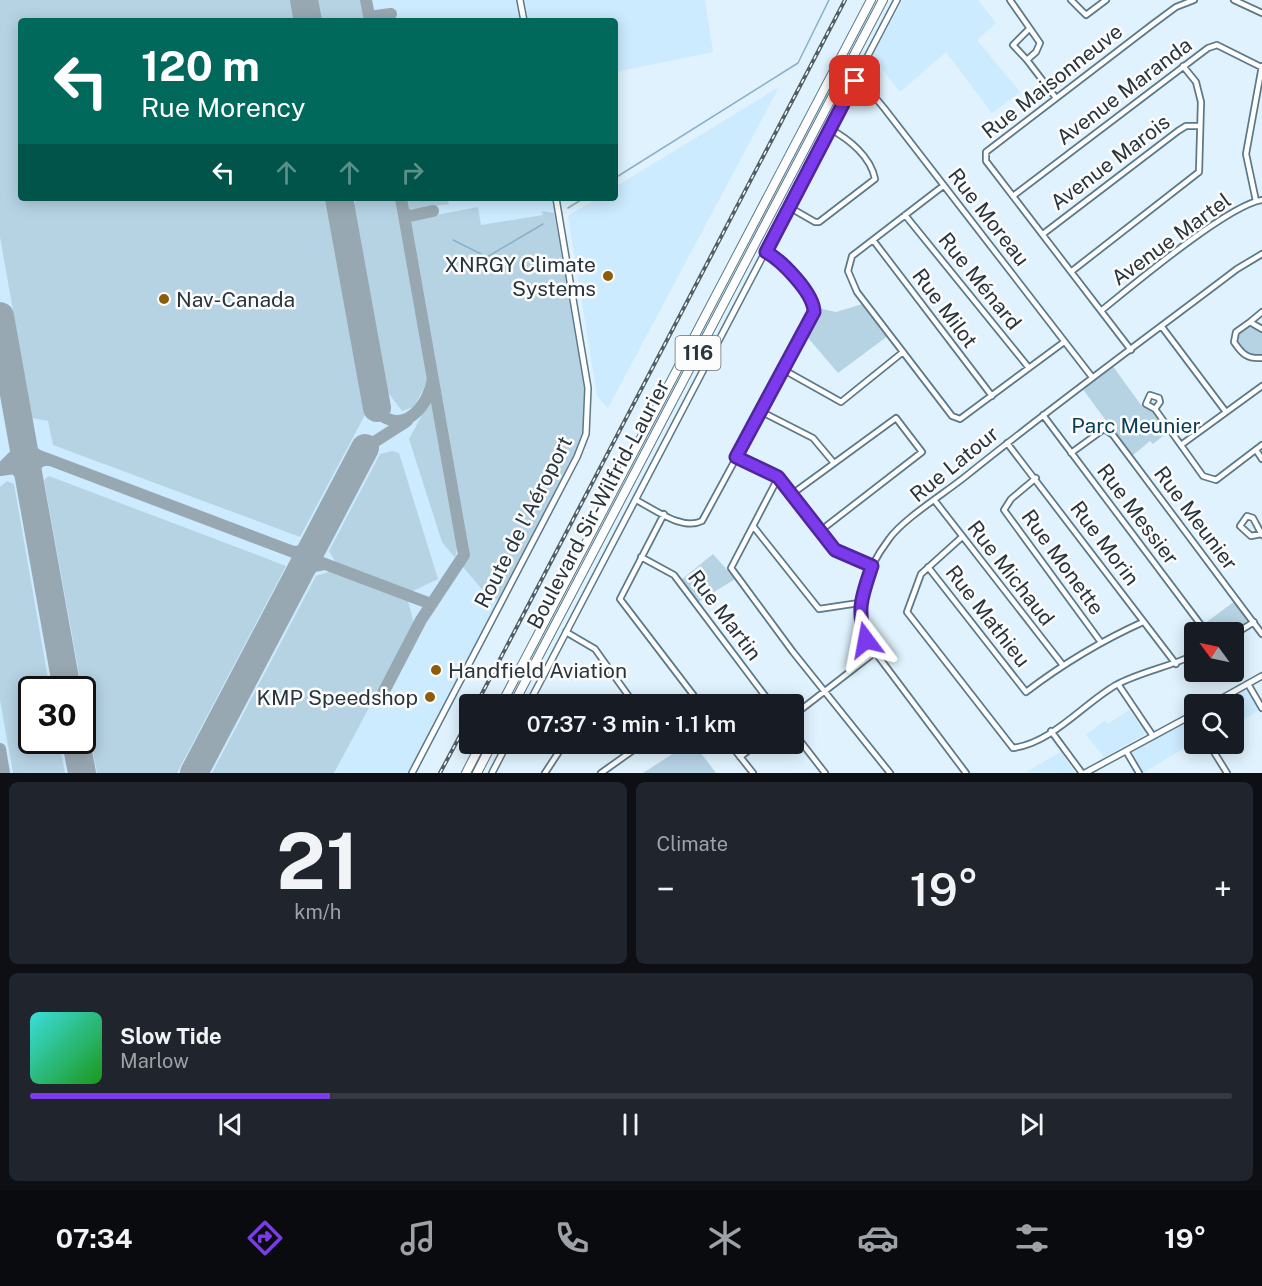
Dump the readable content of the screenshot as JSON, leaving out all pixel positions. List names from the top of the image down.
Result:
{
  "streets": {
    "highway": ["116", "Boulevard Sir-Wilfrid-Laurier"],
    "street": [
      "Rue Maisonneuve",
      "Avenue Maranda",
      "Avenue Marois",
      "Rue Moreau",
      "Avenue Martel",
      "Rue Ménard",
      "Rue Milot",
      "Rue Latour",
      "Rue Messier",
      "Rue Meunier",
      "Route de l'Aéroport",
      "Rue Morin",
      "Rue Monette",
      "Rue Michaud",
      "Rue Martin",
      "Rue Mathieu"
    ]
  },
  "crossings": [
    ["Rue Maisonneuve", "Avenue Maranda"],
    ["Rue Maisonneuve", "Avenue Marois"],
    ["Rue Maisonneuve", "Avenue Martel"],
    ["Rue Maisonneuve", "Rue Latour"],
    ["Rue Moreau", "Rue Latour"],
    ["Rue Latour", "Rue Messier"],
    ["Rue Latour", "Rue Morin"],
    ["Rue Latour", "Rue Michaud"],
    ["Rue Messier", "Rue Meunier"],
    ["Rue Morin", "Rue Monette"],
    ["Rue Morin", "Rue Mathieu"],
    ["Rue Monette", "Rue Mathieu"],
    ["Rue Michaud", "Rue Mathieu"]
  ],
  "parks": ["Parc Meunier"],
  "places": [
    "XNRGY Climate Systems",
    "Nav-Canada",
    "Handfield Aviation",
    "KMP Speedshop"
  ],
  "north": "top left",
  "page": {
    "turn": ["120 m", "Rue Morency"],
    "limit": "30",
    "trip": "07:37 · 3 min · 1.1 km",
    "tile": [
      ["21", "km/h"],
      "Climate"
    ],
    "heat": ["−", "19°", "+"],
    "song": ["Slow Tide", "Marlow"],
    "tabs": ["07:34", "19°"]
  }
}
